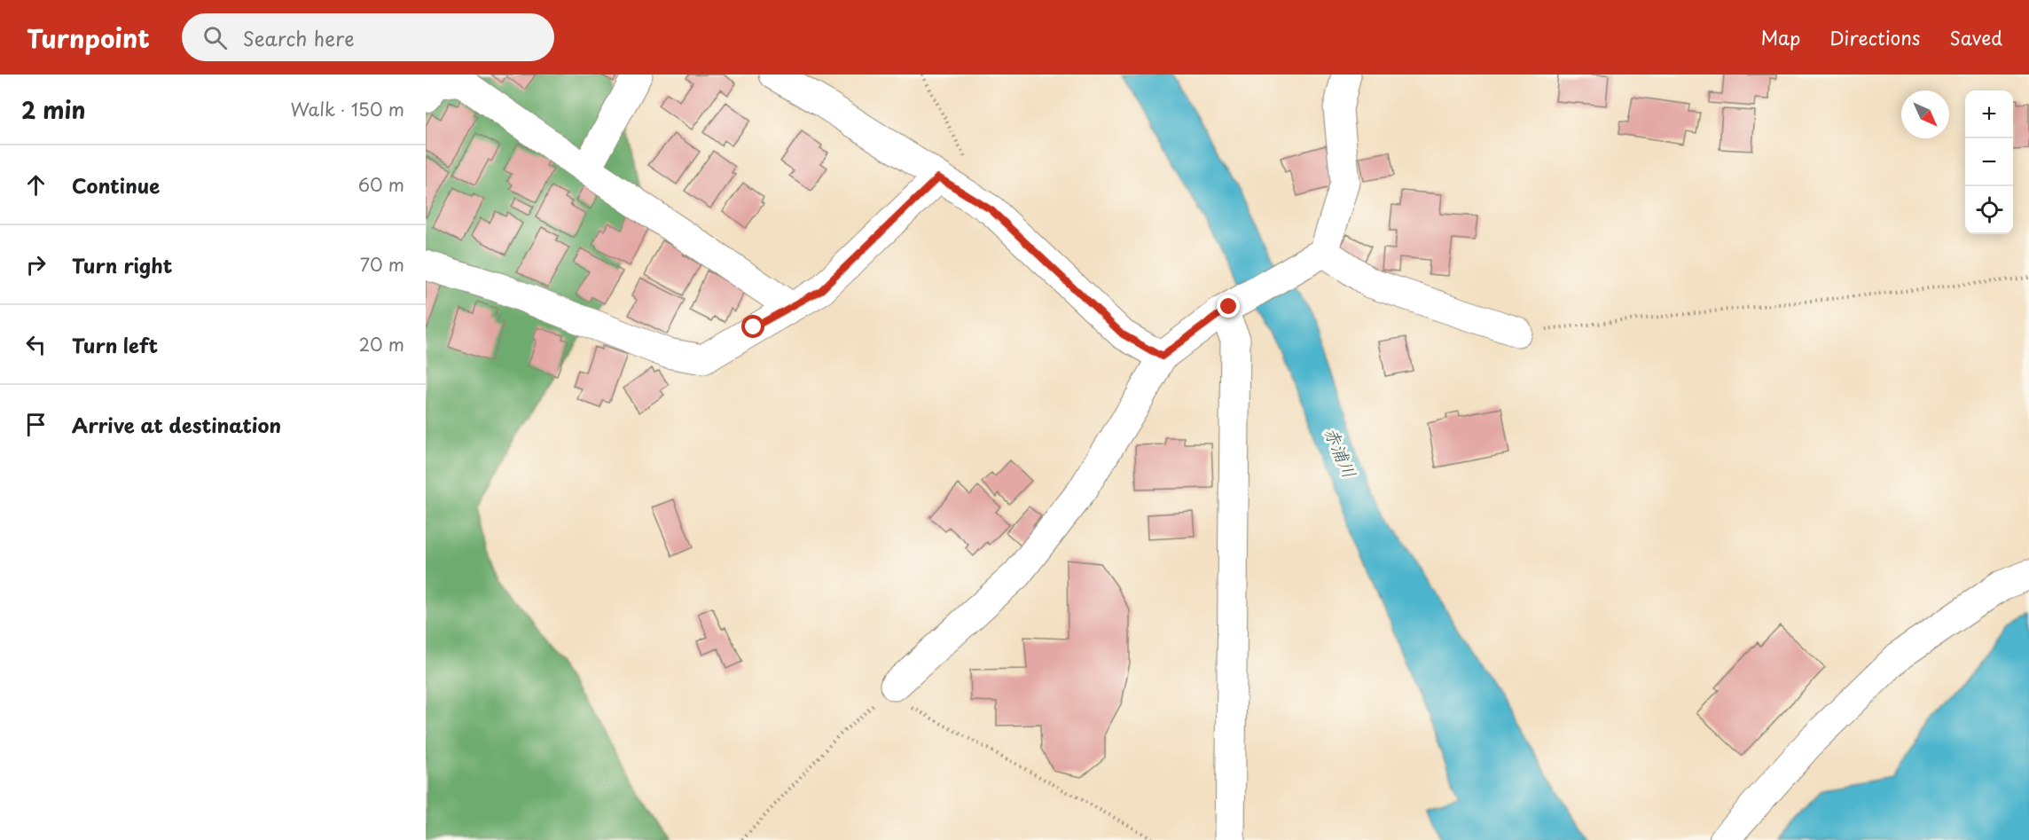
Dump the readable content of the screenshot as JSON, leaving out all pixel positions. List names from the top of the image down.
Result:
{
  "water": ["赤浦川"],
  "north": "bottom right",
  "page": {
    "header": "Turnpoint",
    "search": "Search here",
    "nav": ["Map", "Directions", "Saved"],
    "heading": ["2 min", "Walk · 150 m"],
    "map_buttons": ["+", "−"],
    "list": [
      ["Continue", "60 m"],
      ["Turn right", "70 m"],
      ["Turn left", "20 m"],
      "Arrive at destination"
    ]
  }
}
